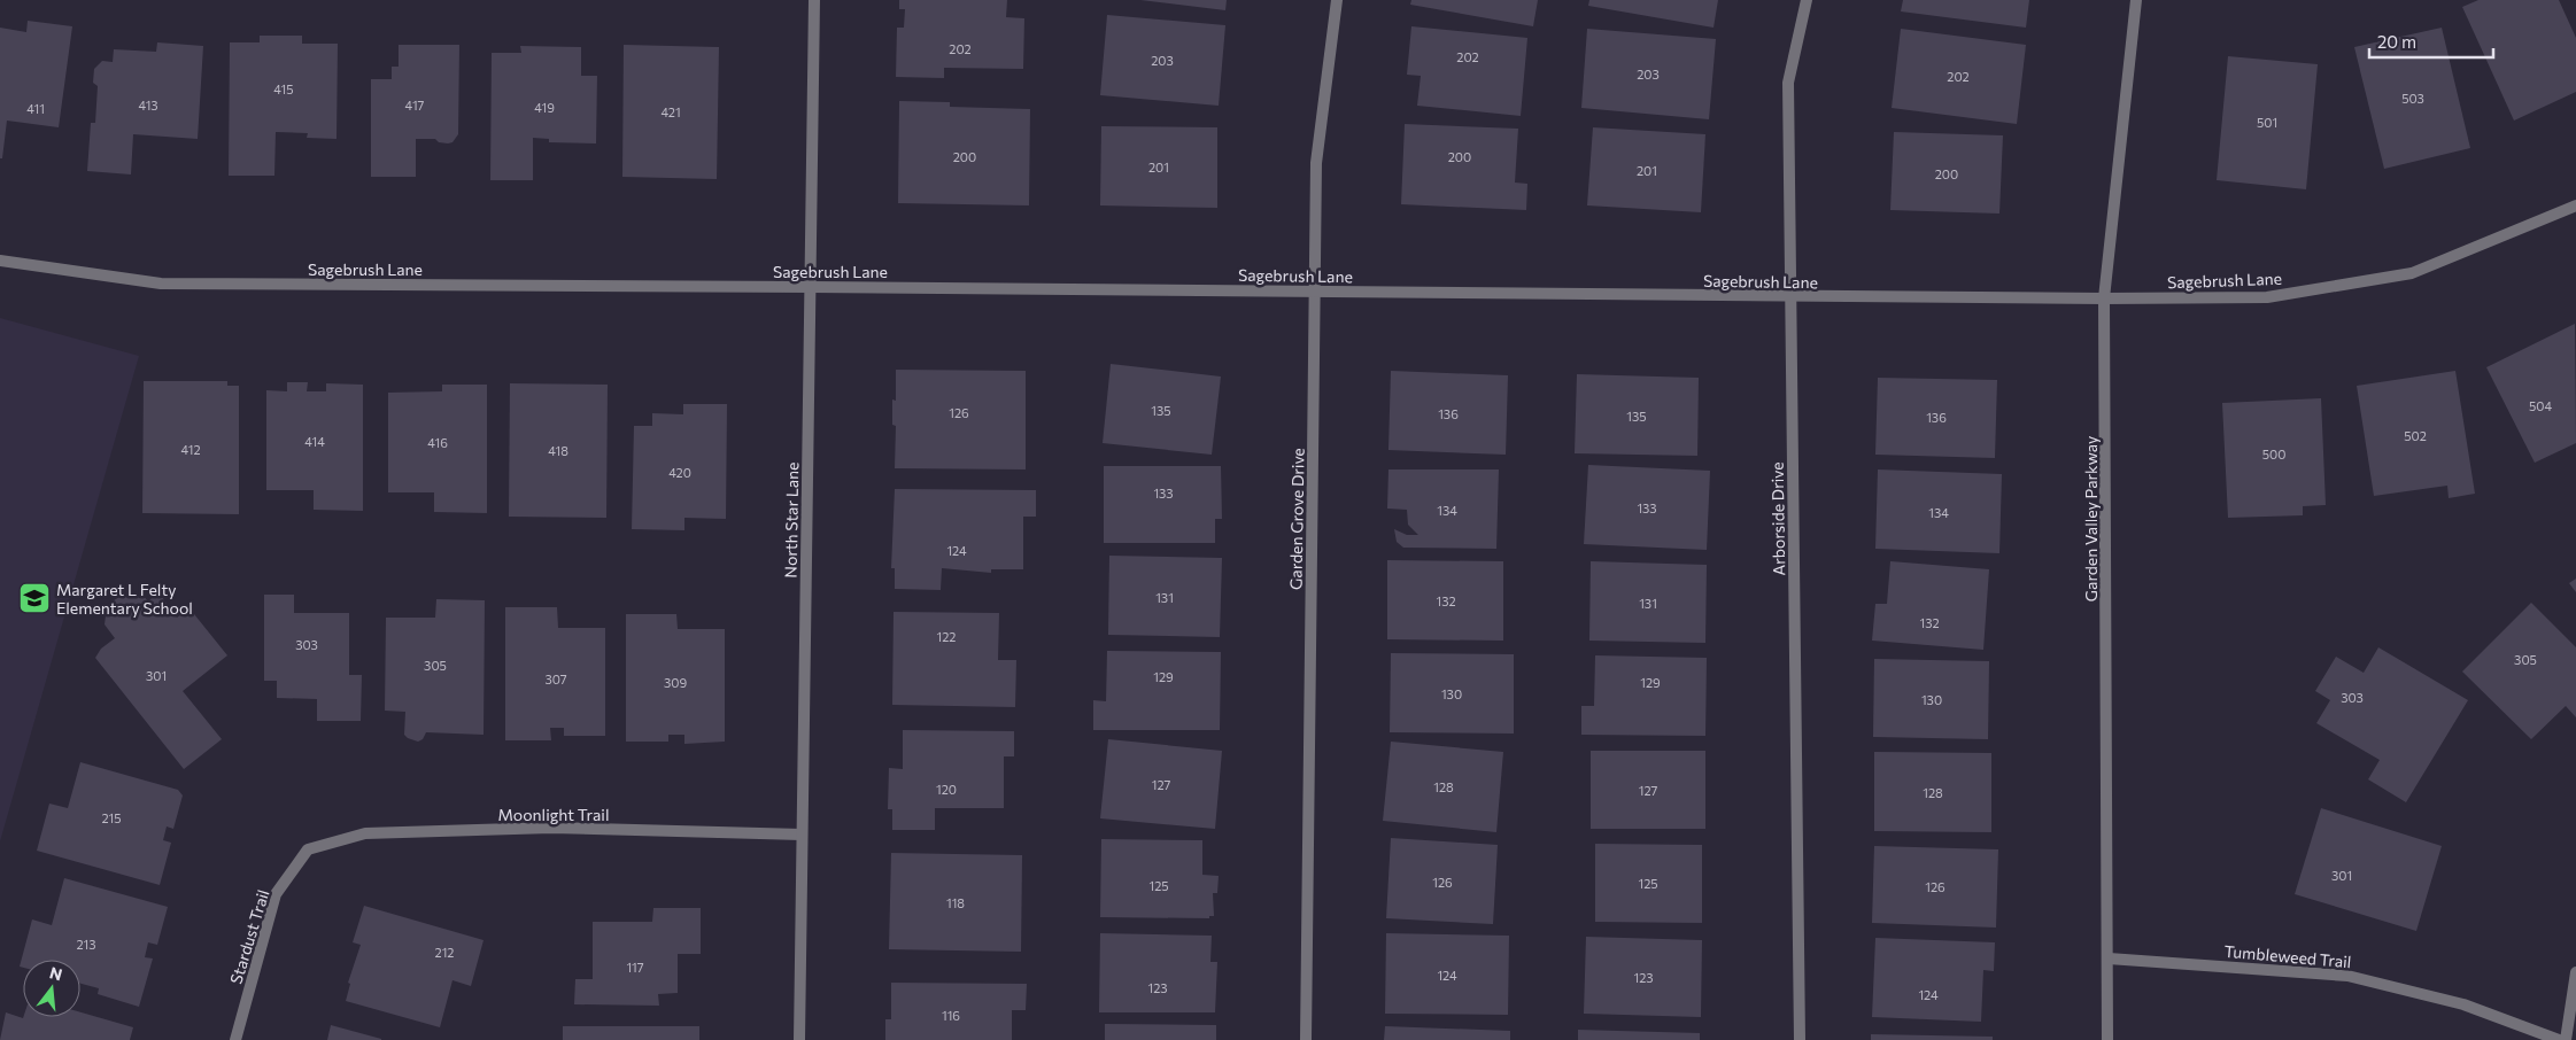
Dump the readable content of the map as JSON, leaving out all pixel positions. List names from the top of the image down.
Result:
{
  "streets": {
    "street": [
      "Sagebrush Lane",
      "Garden Grove Drive",
      "Arborside Drive",
      "Garden Valley Parkway",
      "North Star Lane",
      "Moonlight Trail",
      "Stardust Trail",
      "Tumbleweed Trail"
    ]
  },
  "crossings": [
    ["Sagebrush Lane", "Garden Grove Drive"],
    ["Sagebrush Lane", "Arborside Drive"],
    ["Sagebrush Lane", "Garden Valley Parkway"],
    ["Sagebrush Lane", "North Star Lane"],
    ["Garden Valley Parkway", "Tumbleweed Trail"],
    ["North Star Lane", "Moonlight Trail"],
    ["Moonlight Trail", "Stardust Trail"]
  ],
  "places": {
    "school or university": ["Margaret L Felty Elementary School"]
  },
  "house_numbers": [
    "202",
    "202",
    "203",
    "203",
    "202",
    "415",
    "503",
    "413",
    "417",
    "419",
    "411",
    "421",
    "501",
    "200",
    "200",
    "201",
    "201",
    "200",
    "504",
    "135",
    "126",
    "136",
    "135",
    "136",
    "502",
    "414",
    "416",
    "412",
    "418",
    "500",
    "420",
    "133",
    "133",
    "134",
    "134",
    "124",
    "131",
    "132",
    "131",
    "132",
    "122",
    "303",
    "305",
    "305",
    "301",
    "129",
    "307",
    "309",
    "129",
    "130",
    "303",
    "130",
    "127",
    "128",
    "120",
    "127",
    "128",
    "215",
    "301",
    "126",
    "125",
    "125",
    "126",
    "118",
    "213",
    "212",
    "117",
    "124",
    "123",
    "123",
    "124",
    "116"
  ],
  "scale_bar": "20 m",
  "north": "top"
}
